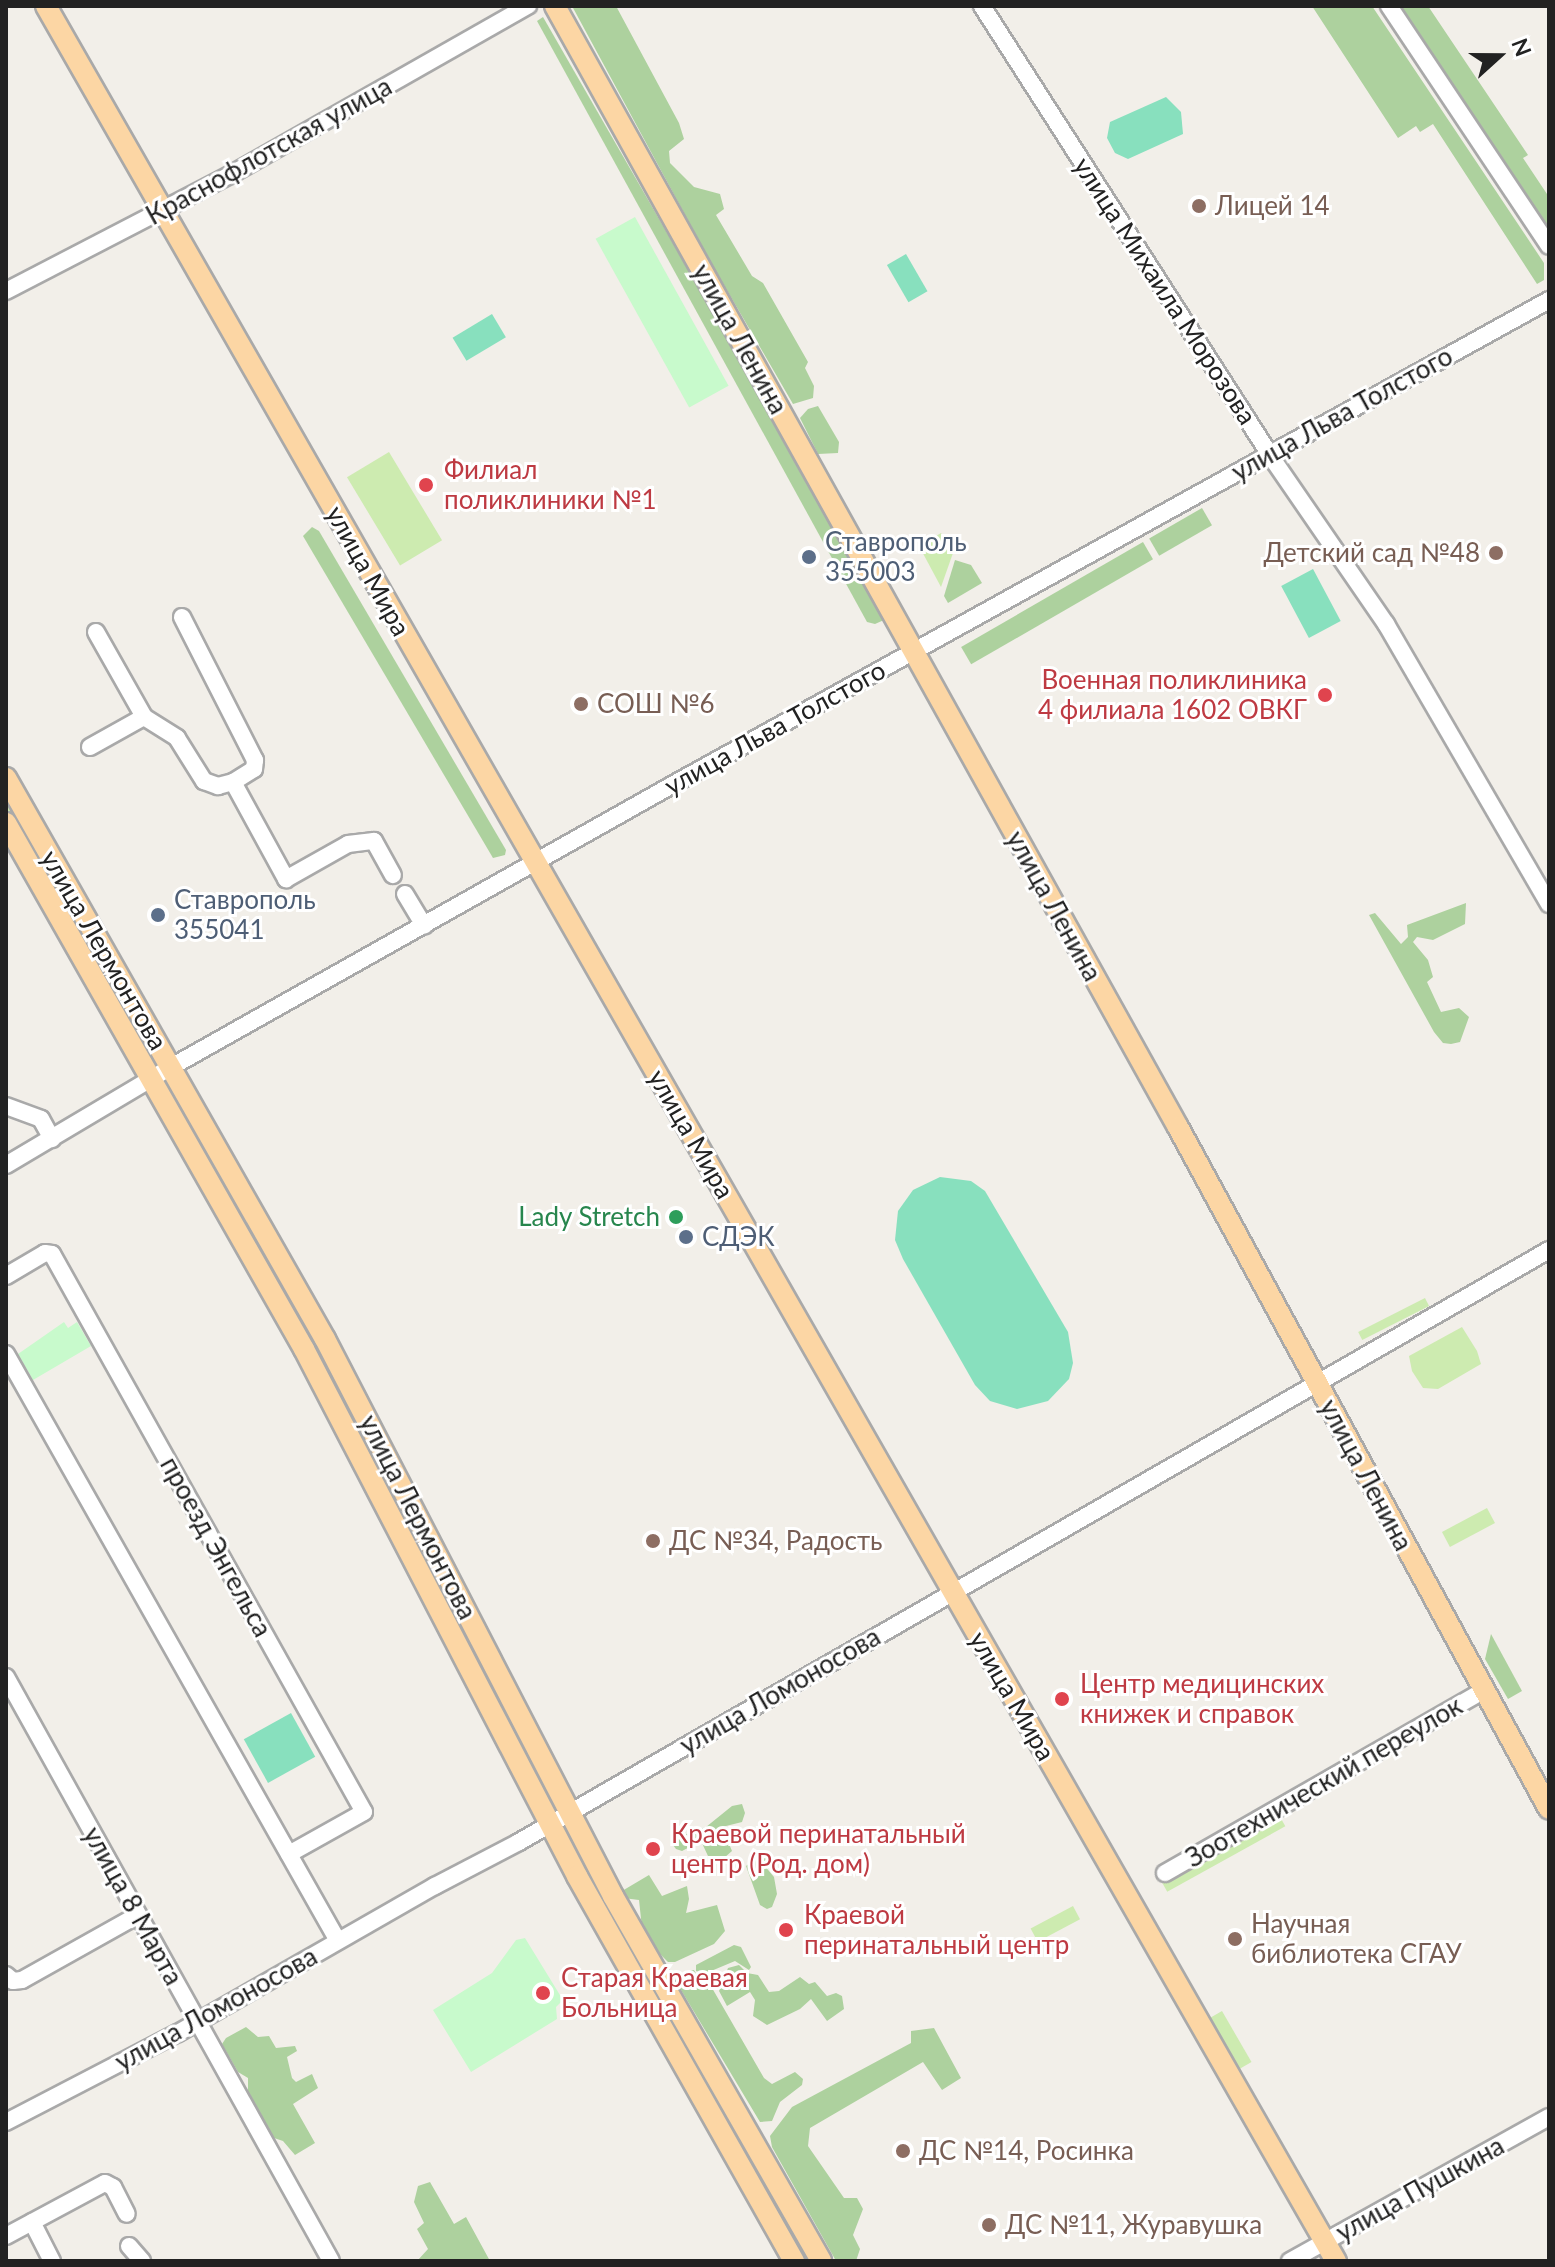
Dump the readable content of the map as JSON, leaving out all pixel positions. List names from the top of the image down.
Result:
{
  "streets": {
    "main road": ["улица Ленина", "улица Мира", "улица Лермонтова"],
    "street": [
      "Краснофлотская улица",
      "улица Михаила Морозова",
      "улица Льва Толстого",
      "проезд Энгельса",
      "улица Ломоносова",
      "Зоотехнический переулок",
      "улица 8 Марта",
      "улица Пушкина"
    ]
  },
  "crossings": [
    ["Краснофлотская улица", "улица Мира"],
    ["улица Михаила Морозова", "улица Льва Толстого"],
    ["улица Ленина", "улица Льва Толстого"],
    ["улица Ленина", "улица Ломоносова"],
    ["улица Ленина", "Зоотехнический переулок"],
    ["улица Льва Толстого", "улица Мира"],
    ["улица Льва Толстого", "улица Лермонтова"],
    ["улица Мира", "улица Ломоносова"],
    ["улица Мира", "улица Пушкина"],
    ["улица Лермонтова", "улица Ломоносова"],
    ["улица Ломоносова", "улица 8 Марта"]
  ],
  "places": [
    "Лицей 14",
    "Филиал поликлиники №1",
    "Детский сад №48",
    "Ставрополь 355003",
    "Военная поликлиника 4 филиала 1602 ОВКГ",
    "СОШ №6",
    "Ставрополь 355041",
    "Lady Stretch",
    "СДЭК",
    "ДС №34, Радость",
    "Центр медицинских книжек и справок",
    "Краевой перинатальный центр (Род. дом)",
    "Краевой перинатальный центр",
    "Научная библиотека СГАУ",
    "Старая Краевая Больница",
    "ДС №14, Росинка",
    "ДС №11, Журавушка"
  ],
  "north": "right"
}
